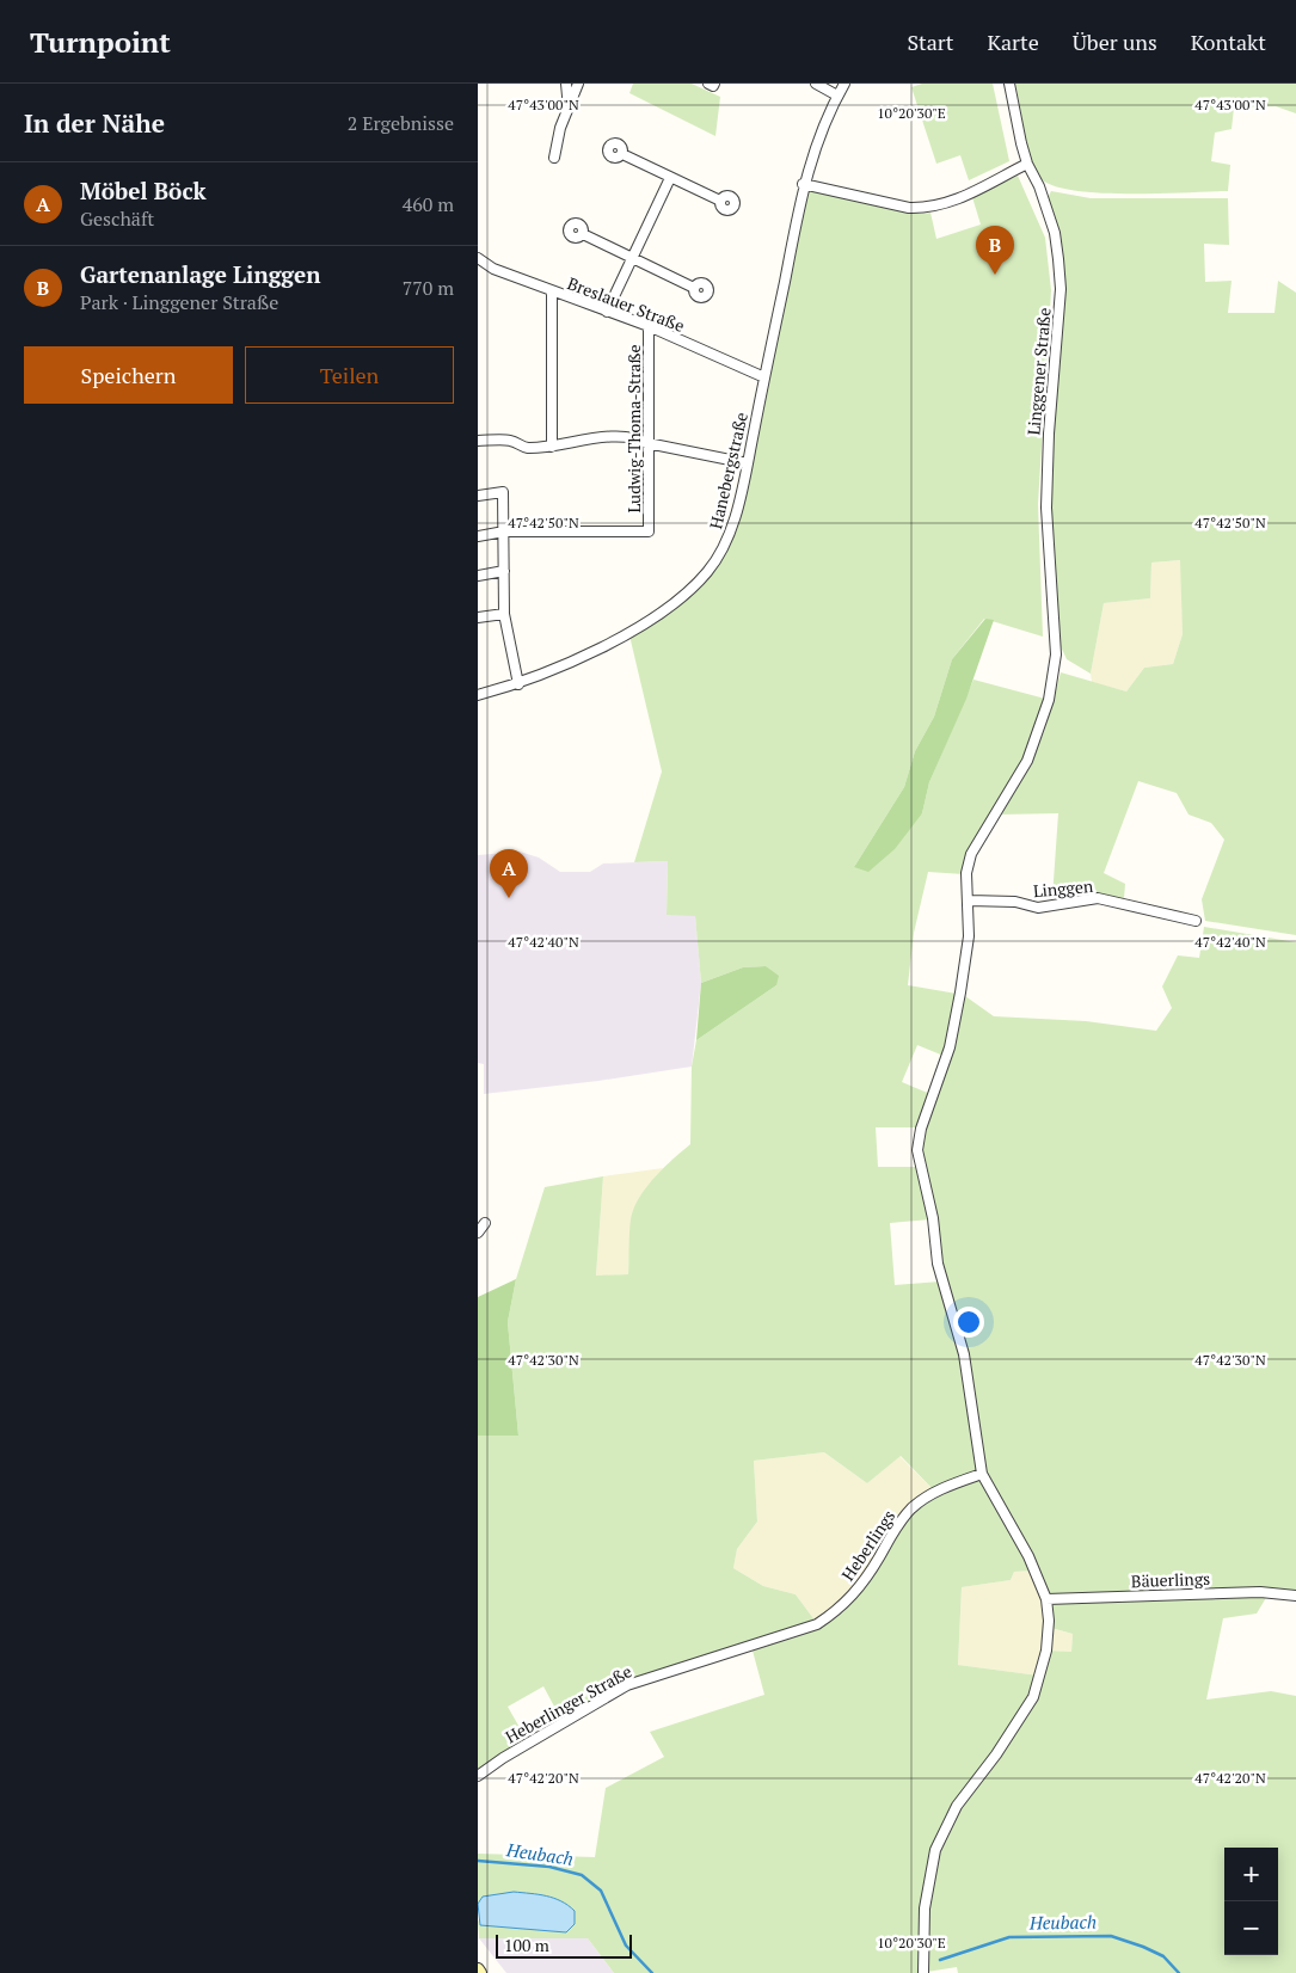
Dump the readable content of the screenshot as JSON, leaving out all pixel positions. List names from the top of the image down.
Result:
{
  "streets": {
    "street": [
      "Breslauer Straße",
      "Linggener Straße",
      "Ludwig-Thoma-Straße",
      "Hanebergstraße",
      "Linggen",
      "Heberlings",
      "Bäuerlings",
      "Heberlinger Straße"
    ]
  },
  "crossings": [
    ["Breslauer Straße", "Ludwig-Thoma-Straße"],
    ["Breslauer Straße", "Hanebergstraße"],
    ["Linggener Straße", "Linggen"],
    ["Linggener Straße", "Heberlings"],
    ["Heberlings", "Heberlinger Straße"]
  ],
  "water": ["Heubach"],
  "scale_bar": "100 m",
  "page": {
    "header": "Turnpoint",
    "nav": [
      "Start",
      "Karte",
      "Über uns",
      "Kontakt"
    ],
    "heading": ["In der Nähe", "2 Ergebnisse"],
    "list": [
      {
        "mark": "A",
        "name": "Möbel Böck",
        "note": "Geschäft",
        "value": "460 m"
      },
      {
        "mark": "B",
        "name": "Gartenanlage Linggen",
        "note": "Park · Linggener Straße",
        "value": "770 m"
      }
    ],
    "pins": ["B", "A"],
    "buttons": ["Speichern", "Teilen"],
    "map_buttons": ["+", "−"],
    "scale": "100 m"
  },
  "coordinates": [
    "47°43'00\"N",
    "10°20'30\"E",
    "47°42'50\"N",
    "47°42'40\"N",
    "47°42'30\"N",
    "47°42'20\"N"
  ]
}
